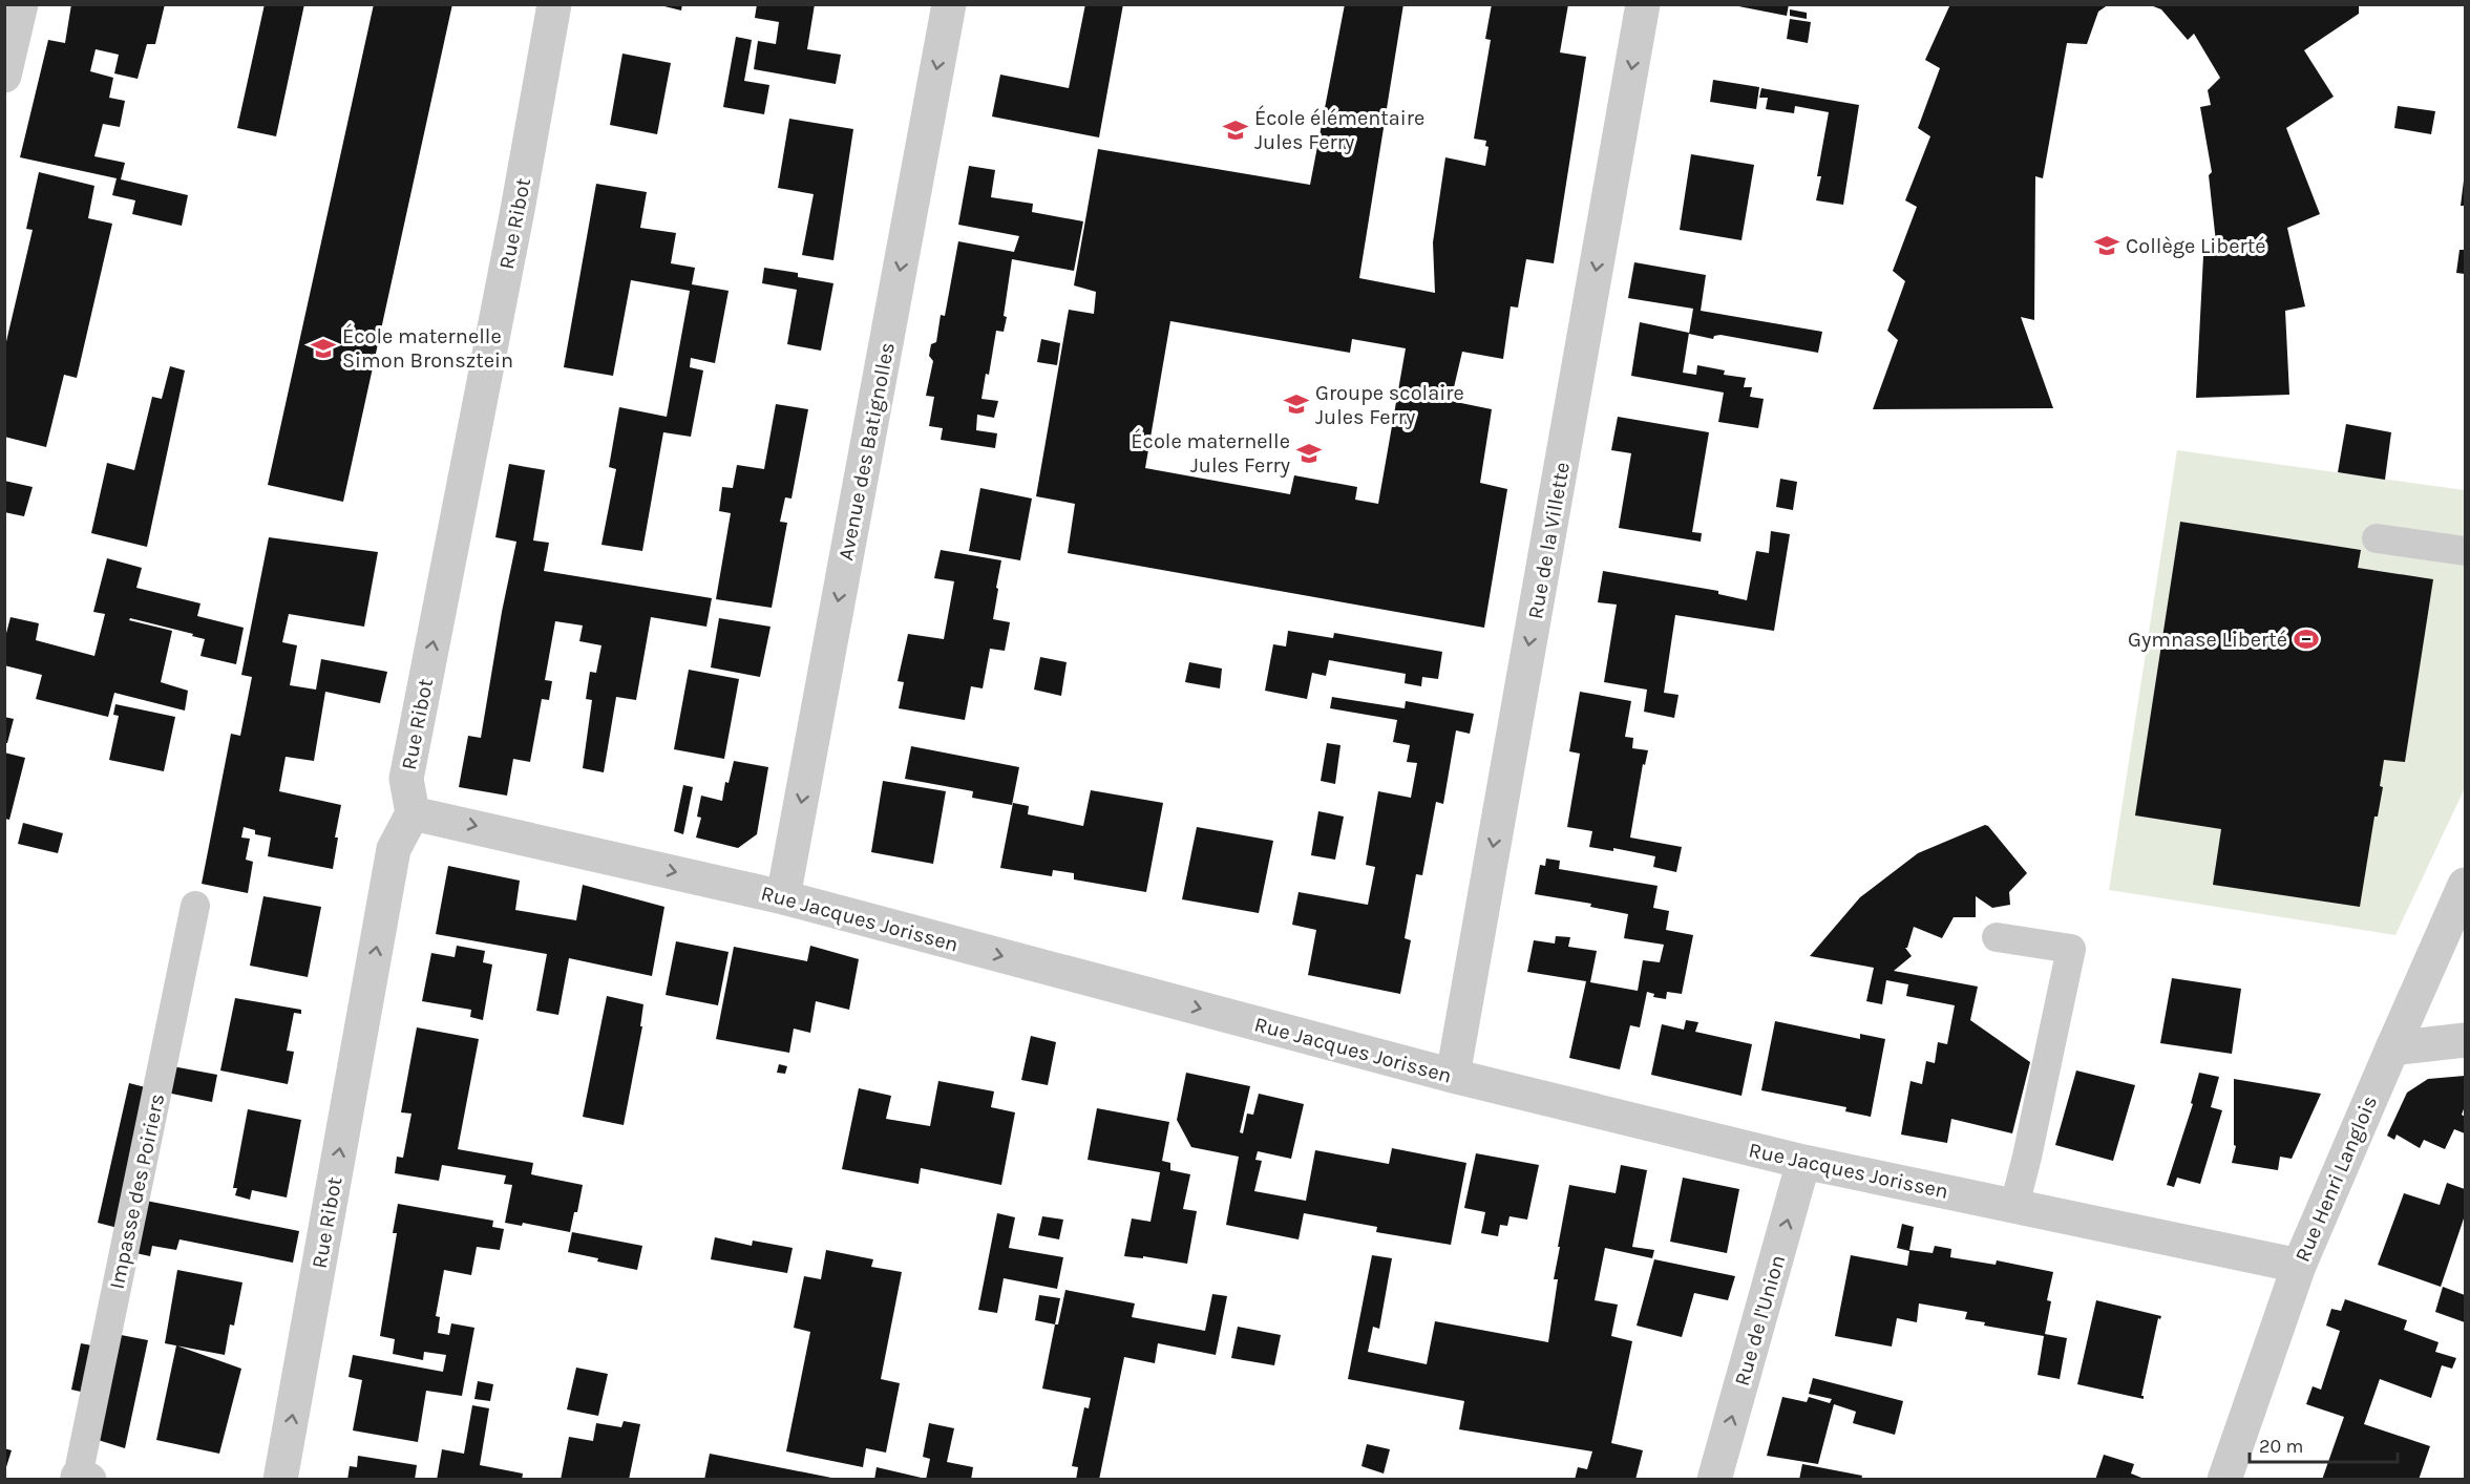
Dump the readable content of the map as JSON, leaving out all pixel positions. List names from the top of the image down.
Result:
{
  "streets": {
    "street": [
      "Rue Ribot",
      "Avenue des Batignolles",
      "Rue de la Villette",
      "Rue Jacques Jorissen",
      "Rue Henri Langlois",
      "Rue de l'Union"
    ],
    "lane": ["Impasse des Poiriers"]
  },
  "crossings": [
    ["Rue Ribot", "Rue Jacques Jorissen"],
    ["Avenue des Batignolles", "Rue Jacques Jorissen"],
    ["Rue de la Villette", "Rue Jacques Jorissen"],
    ["Rue Jacques Jorissen", "Rue Henri Langlois"],
    ["Rue Jacques Jorissen", "Rue de l'Union"]
  ],
  "one_way": [
    "Rue Ribot",
    "Avenue des Batignolles",
    "Rue de la Villette",
    "Rue Jacques Jorissen",
    "Rue de l'Union"
  ],
  "places": {
    "school or university": [
      "École élémentaire Jules Ferry",
      "Collège Liberté",
      "École maternelle Simon Bronsztein",
      "Groupe scolaire Jules Ferry",
      "École maternelle Jules Ferry"
    ],
    "sports": ["Gymnase Liberté"]
  },
  "scale_bar": "20 m"
}
